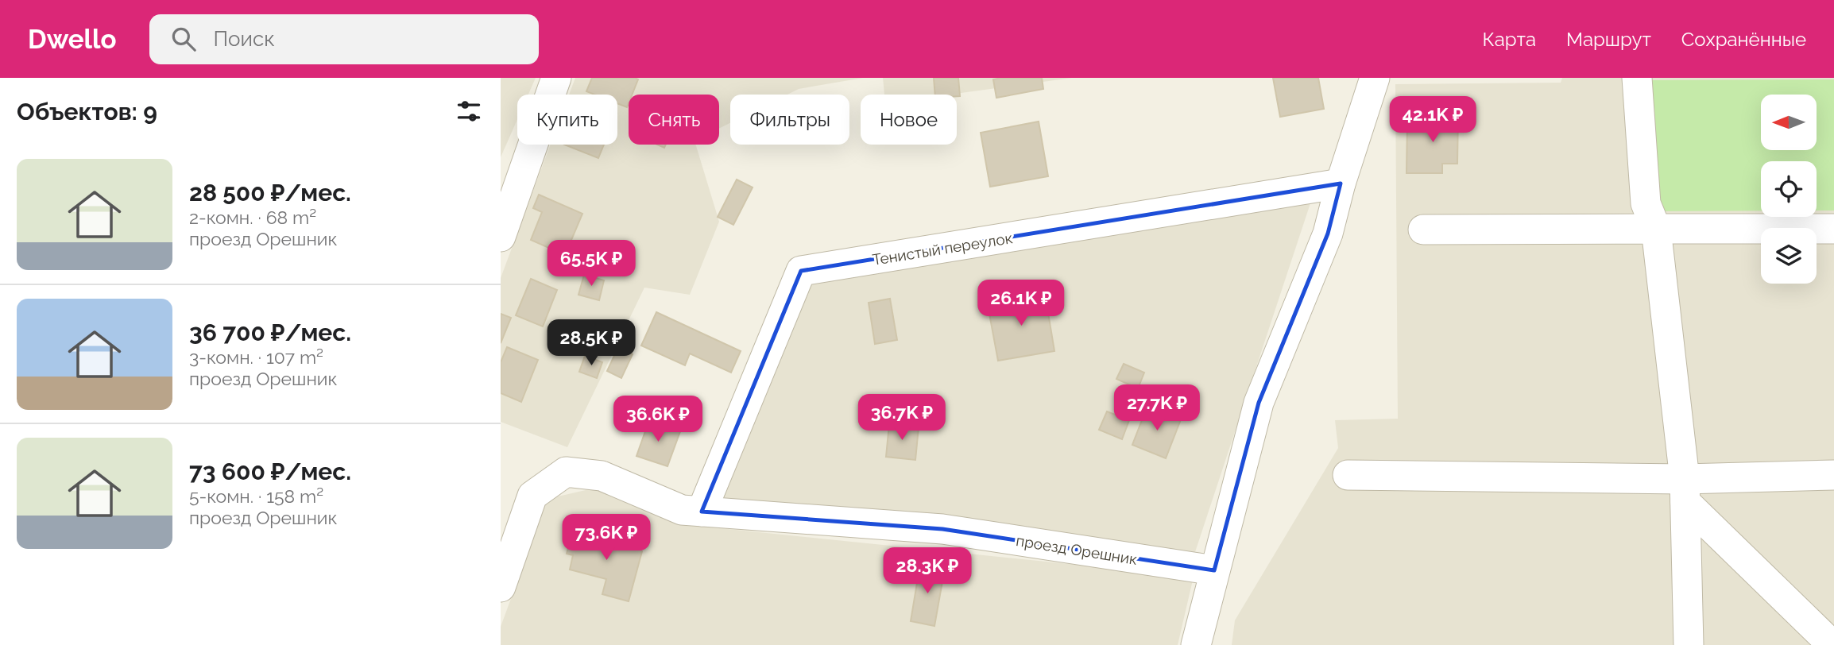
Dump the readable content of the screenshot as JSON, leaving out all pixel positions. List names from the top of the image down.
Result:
{
  "streets": {
    "street": ["Тенистый переулок", "проезд Орешник"]
  },
  "crossings": [
    ["Тенистый переулок", "проезд Орешник"]
  ],
  "north": "left",
  "page": {
    "header": "Dwello",
    "search": "Поиск",
    "nav": ["Карта", "Маршрут", "Сохранённые"],
    "heading": "Объектов: 9",
    "chip": [
      "Купить",
      "Снять",
      "Фильтры",
      "Новое"
    ],
    "price": [
      "42.1K ₽",
      "65.5K ₽",
      "26.1K ₽",
      "28.5K ₽",
      "27.7K ₽",
      "36.7K ₽",
      "36.6K ₽",
      "73.6K ₽",
      "28.3K ₽"
    ],
    "list": [
      {
        "name": "28 500 ₽/мес.",
        "note": "2-комн. · 68 m² · проезд Орешник"
      },
      {
        "name": "36 700 ₽/мес.",
        "note": "3-комн. · 107 m² · проезд Орешник"
      },
      {
        "name": "73 600 ₽/мес.",
        "note": "5-комн. · 158 m² · проезд Орешник"
      }
    ]
  }
}
